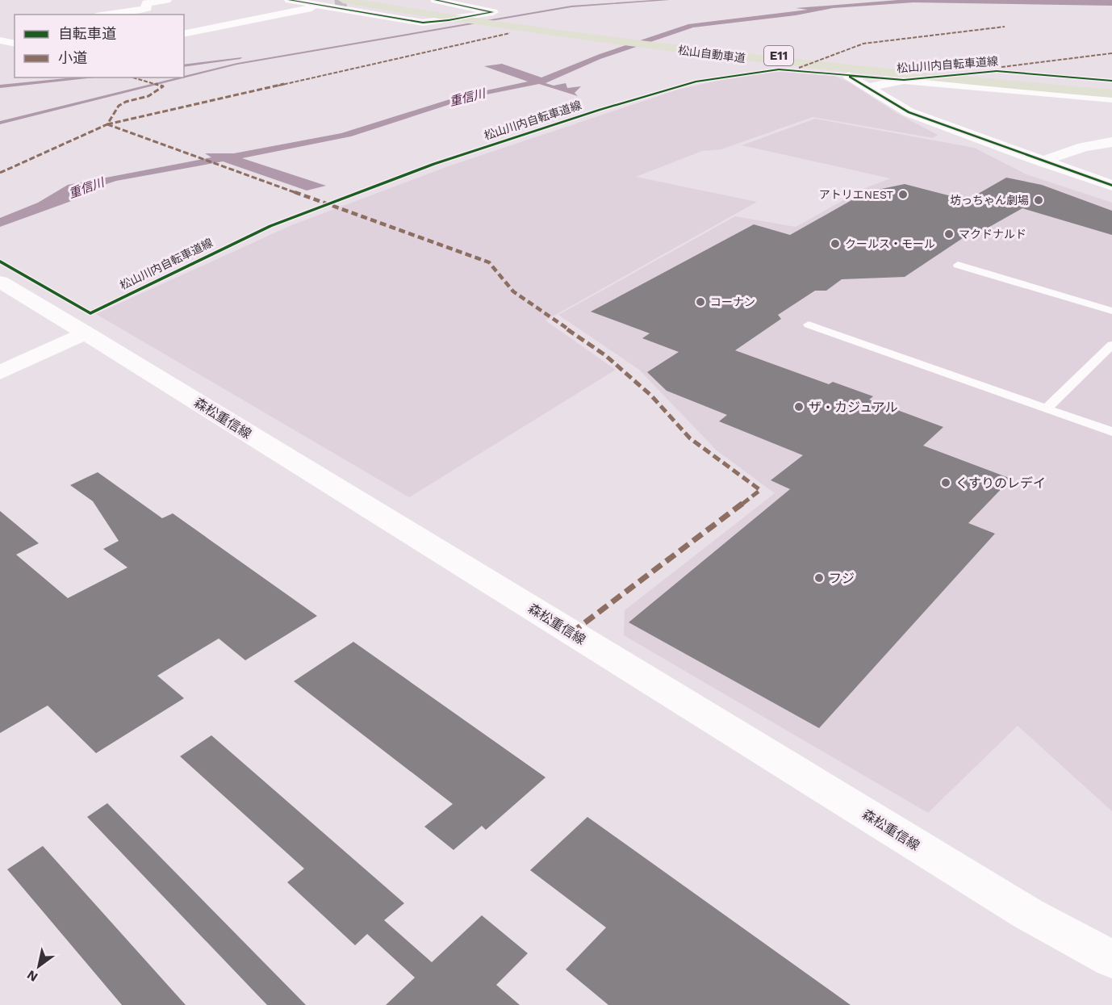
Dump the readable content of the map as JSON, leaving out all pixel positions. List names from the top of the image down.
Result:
{
  "streets": {
    "highway": ["松山自動車道", "E11"],
    "street": ["森松重信線"],
    "cycle path": ["松山川内自転車道線"]
  },
  "water": ["重信川"],
  "places": [
    "アトリエNEST",
    "坊っちゃん劇場",
    "マクドナルド",
    "クールス・モール",
    "コーナン",
    "ザ・カジュアル",
    "くすりのレデイ",
    "フジ"
  ],
  "legend": ["自転車道", "小道"],
  "north": "bottom left"
}
